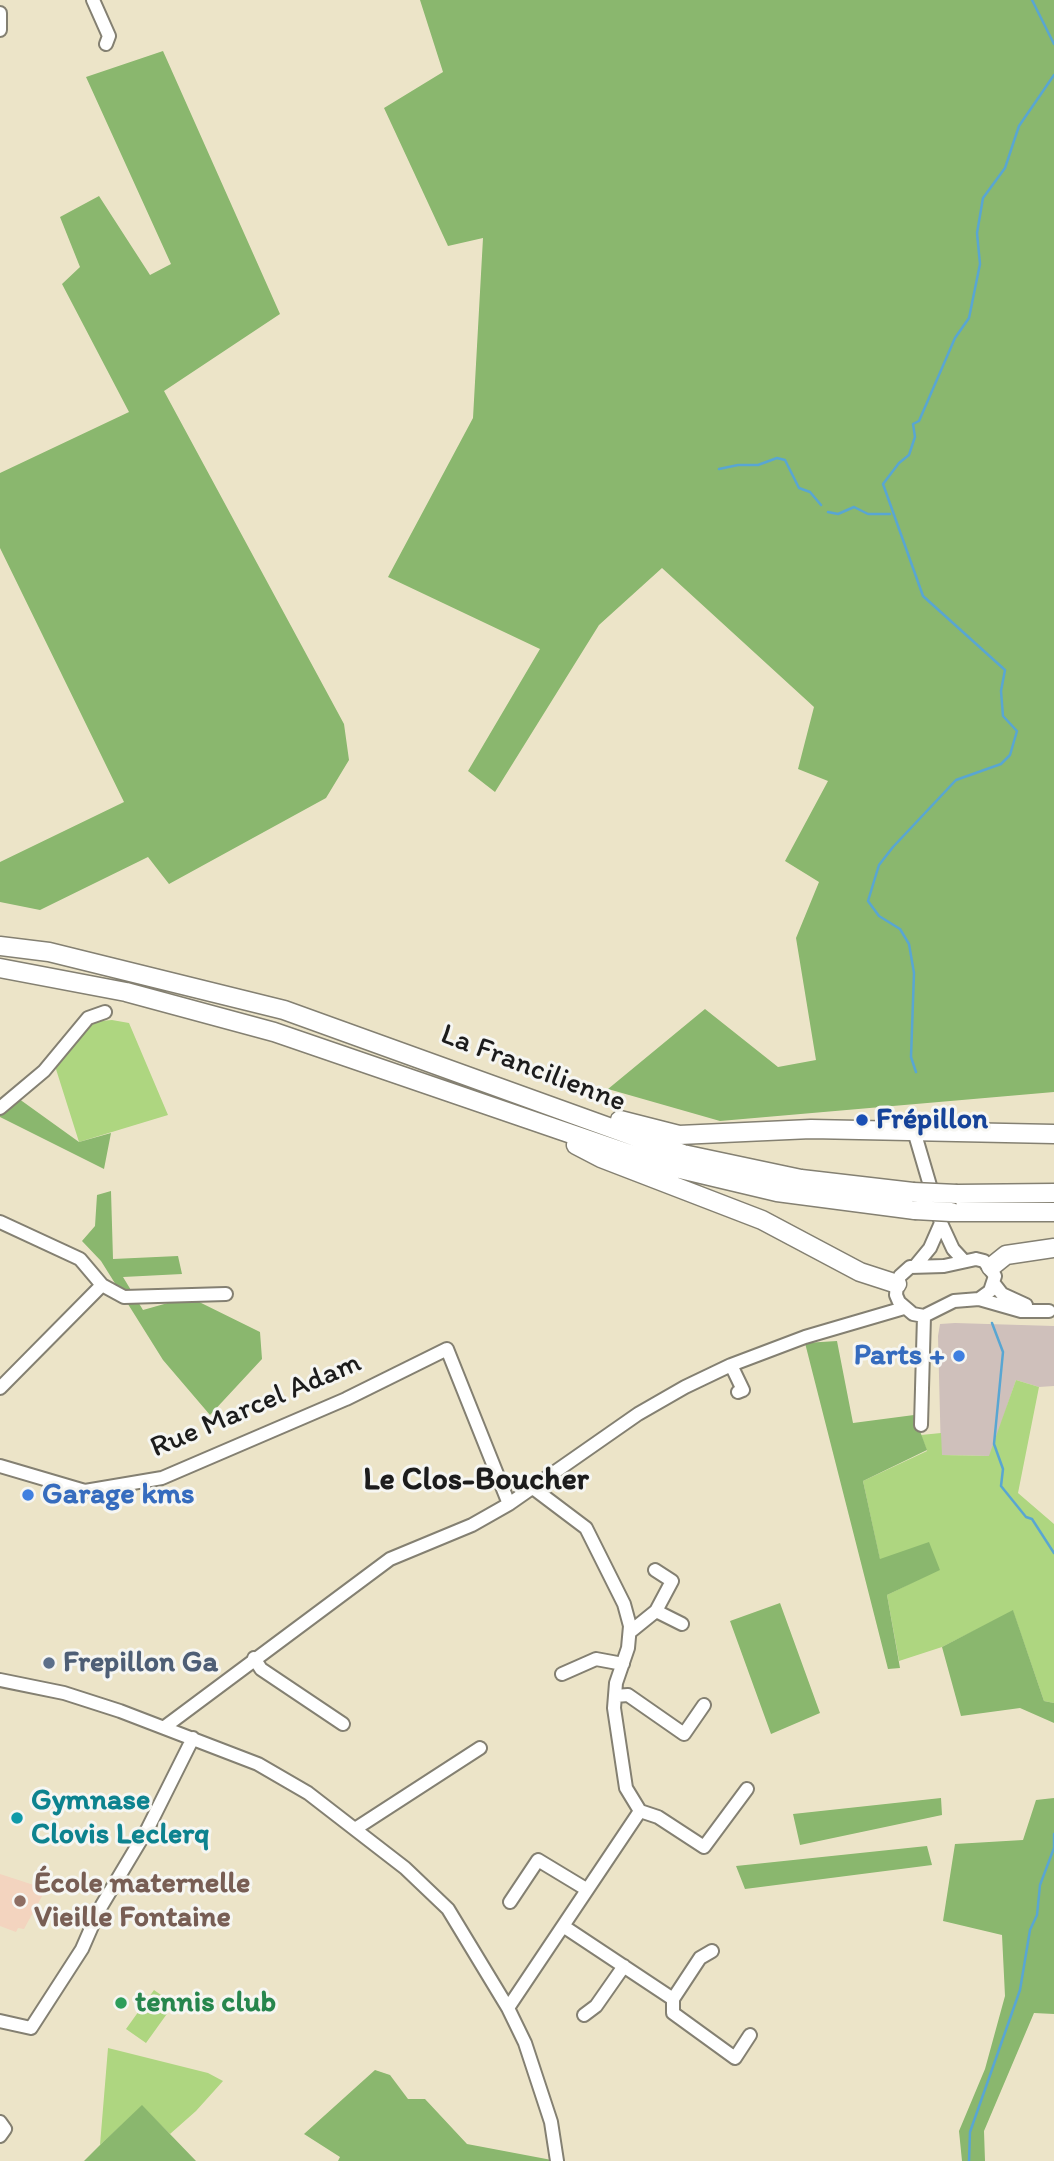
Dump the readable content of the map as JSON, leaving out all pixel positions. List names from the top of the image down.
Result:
{
  "streets": {
    "highway": ["La Francilienne"],
    "street": ["Rue Marcel Adam"]
  },
  "districts": ["Le Clos-Boucher"],
  "places": [
    "Frépillon",
    "Parts +",
    "Garage kms",
    "Frepillon Ga",
    "Gymnase Clovis Leclerq",
    "École maternelle Vieille Fontaine",
    "tennis club"
  ]
}
